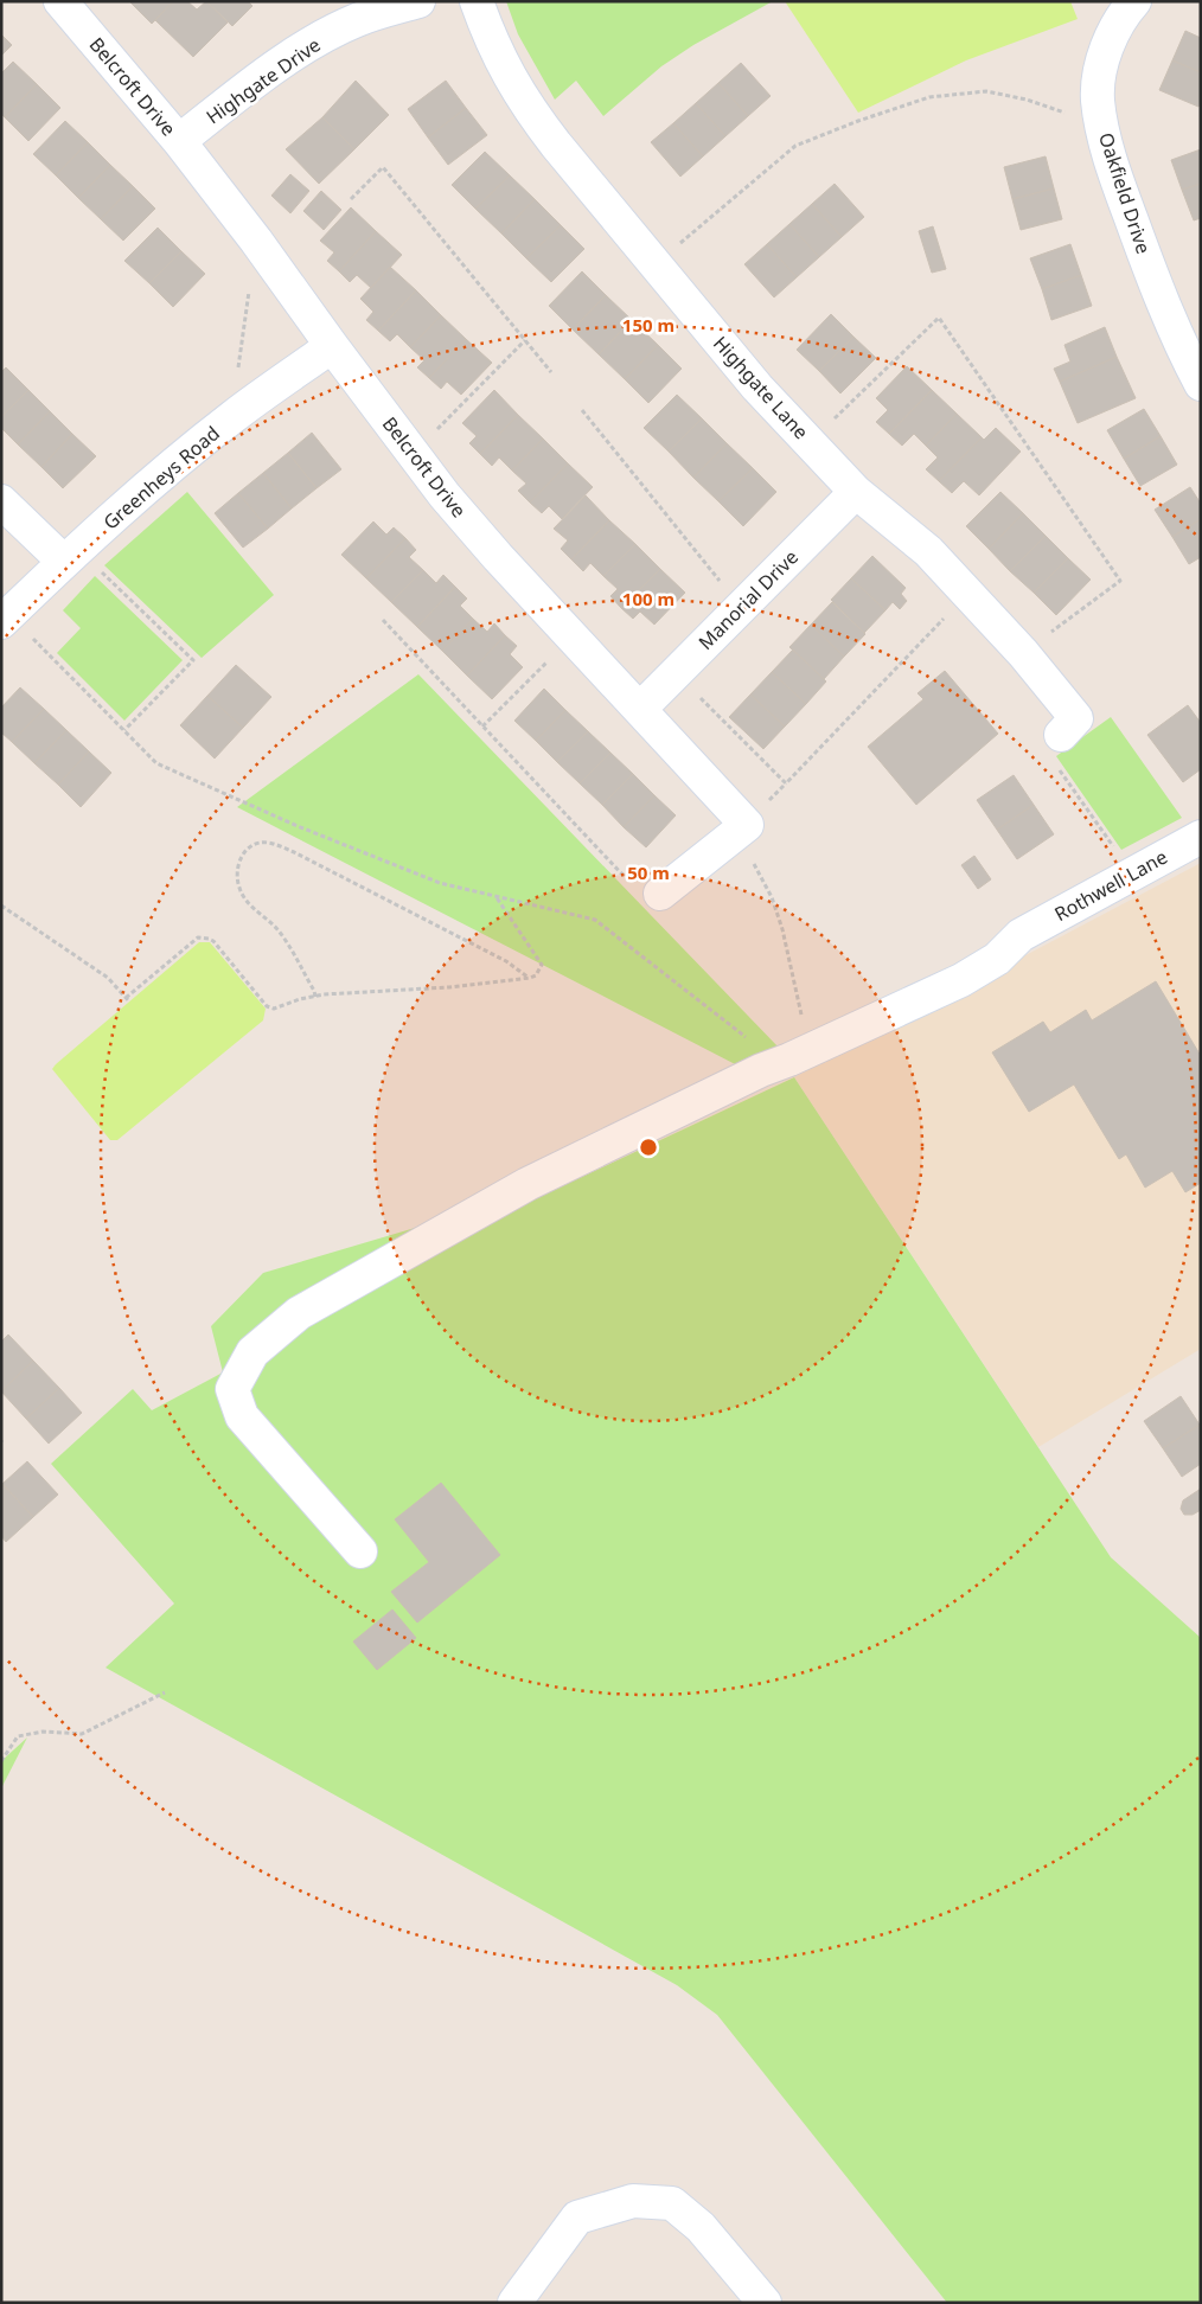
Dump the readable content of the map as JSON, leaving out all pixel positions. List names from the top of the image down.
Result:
{
  "streets": {
    "street": [
      "Highgate Drive",
      "Belcroft Drive",
      "Oakfield Drive",
      "Highgate Lane",
      "Greenheys Road",
      "Manorial Drive",
      "Rothwell Lane"
    ]
  },
  "crossings": [
    ["Highgate Drive", "Belcroft Drive"],
    ["Belcroft Drive", "Greenheys Road"],
    ["Belcroft Drive", "Manorial Drive"],
    ["Highgate Lane", "Manorial Drive"]
  ],
  "rings": ["150 m", "100 m", "50 m"]
}
